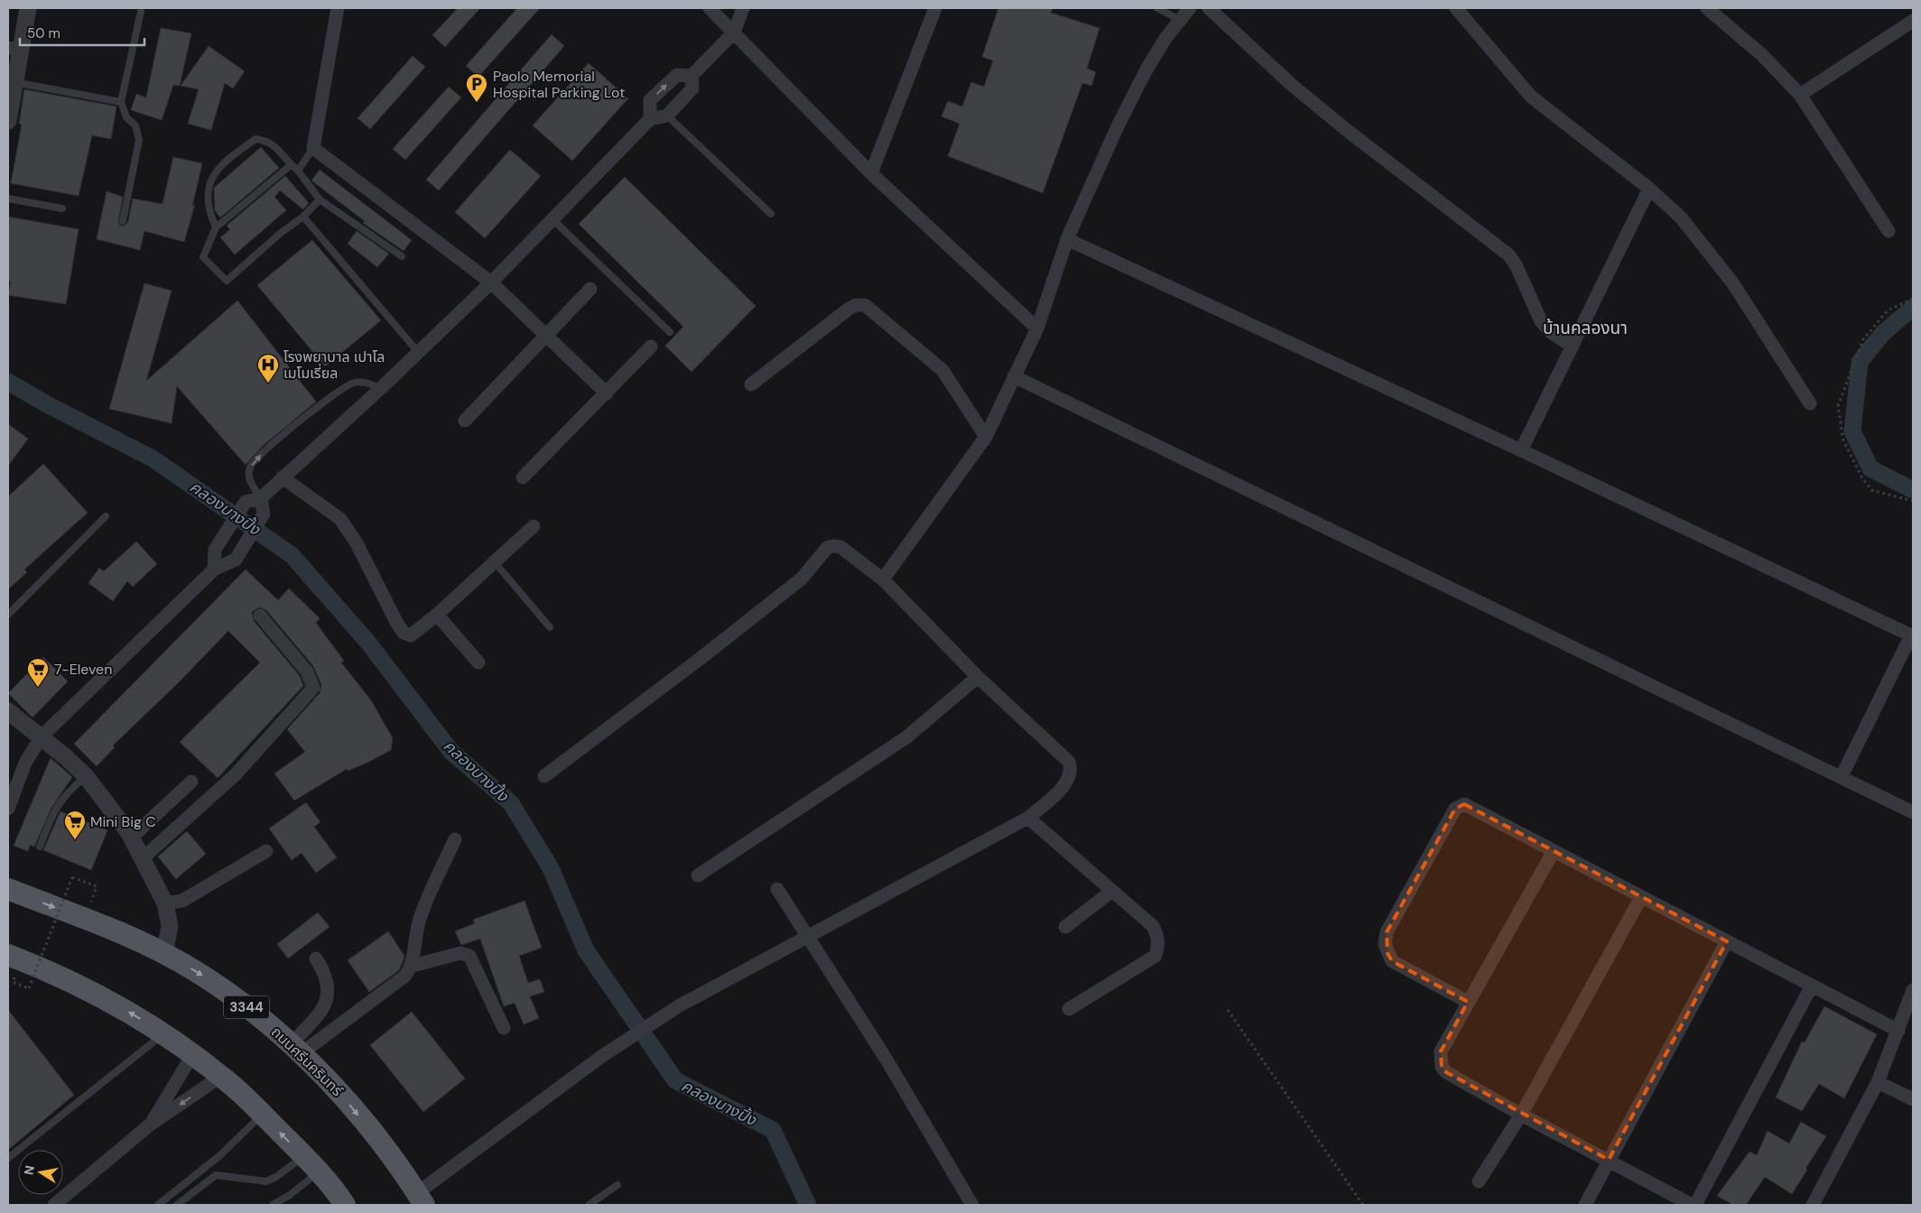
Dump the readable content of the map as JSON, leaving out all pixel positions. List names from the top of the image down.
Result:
{
  "streets": {
    "main road": ["3344", "ถนนศรีนครินทร์"]
  },
  "districts": ["บ้านคลองนา"],
  "water": ["คลองบางปิ้ง"],
  "places": {
    "parking": ["Paolo Memorial Hospital Parking Lot"],
    "hospital": ["โรงพยาบาล เปาโล เมโมเรี่ยล"],
    "supermarket": ["7-Eleven", "Mini Big C"]
  },
  "scale_bar": "50 m",
  "north": "left"
}
